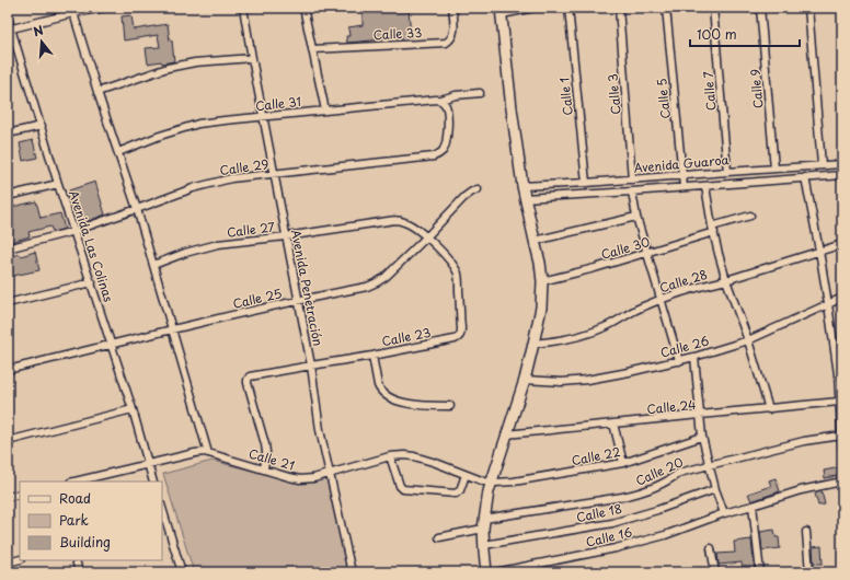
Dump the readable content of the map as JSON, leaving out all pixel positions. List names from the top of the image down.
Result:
{
  "streets": {
    "street": [
      "Calle 33",
      "Calle 9",
      "Calle 7",
      "Calle 3",
      "Calle 1",
      "Calle 5",
      "Calle 31",
      "Avenida Guaroa",
      "Calle 29",
      "Calle 27",
      "Avenida Las Colinas",
      "Calle 30",
      "Calle 28",
      "Avenida Penetración",
      "Calle 25",
      "Calle 23",
      "Calle 26",
      "Calle 24",
      "Calle 22",
      "Calle 21",
      "Calle 20",
      "Calle 18",
      "Calle 16"
    ]
  },
  "crossings": [
    ["Calle 9", "Avenida Guaroa"],
    ["Calle 7", "Avenida Guaroa"],
    ["Calle 3", "Avenida Guaroa"],
    ["Calle 1", "Avenida Guaroa"],
    ["Calle 5", "Avenida Guaroa"],
    ["Calle 31", "Calle 29"],
    ["Calle 31", "Avenida Penetración"],
    ["Calle 29", "Avenida Las Colinas"],
    ["Calle 29", "Avenida Penetración"],
    ["Calle 27", "Avenida Penetración"],
    ["Calle 27", "Calle 25"],
    ["Calle 27", "Calle 23"],
    ["Avenida Las Colinas", "Calle 25"],
    ["Avenida Las Colinas", "Calle 21"],
    ["Avenida Penetración", "Calle 25"],
    ["Avenida Penetración", "Calle 23"],
    ["Avenida Penetración", "Calle 21"],
    ["Calle 25", "Calle 23"],
    ["Calle 23", "Calle 21"],
    ["Calle 22", "Calle 21"]
  ],
  "legend": ["Road", "Park", "Building"],
  "scale_bar": "100 m",
  "north": "top"
}
